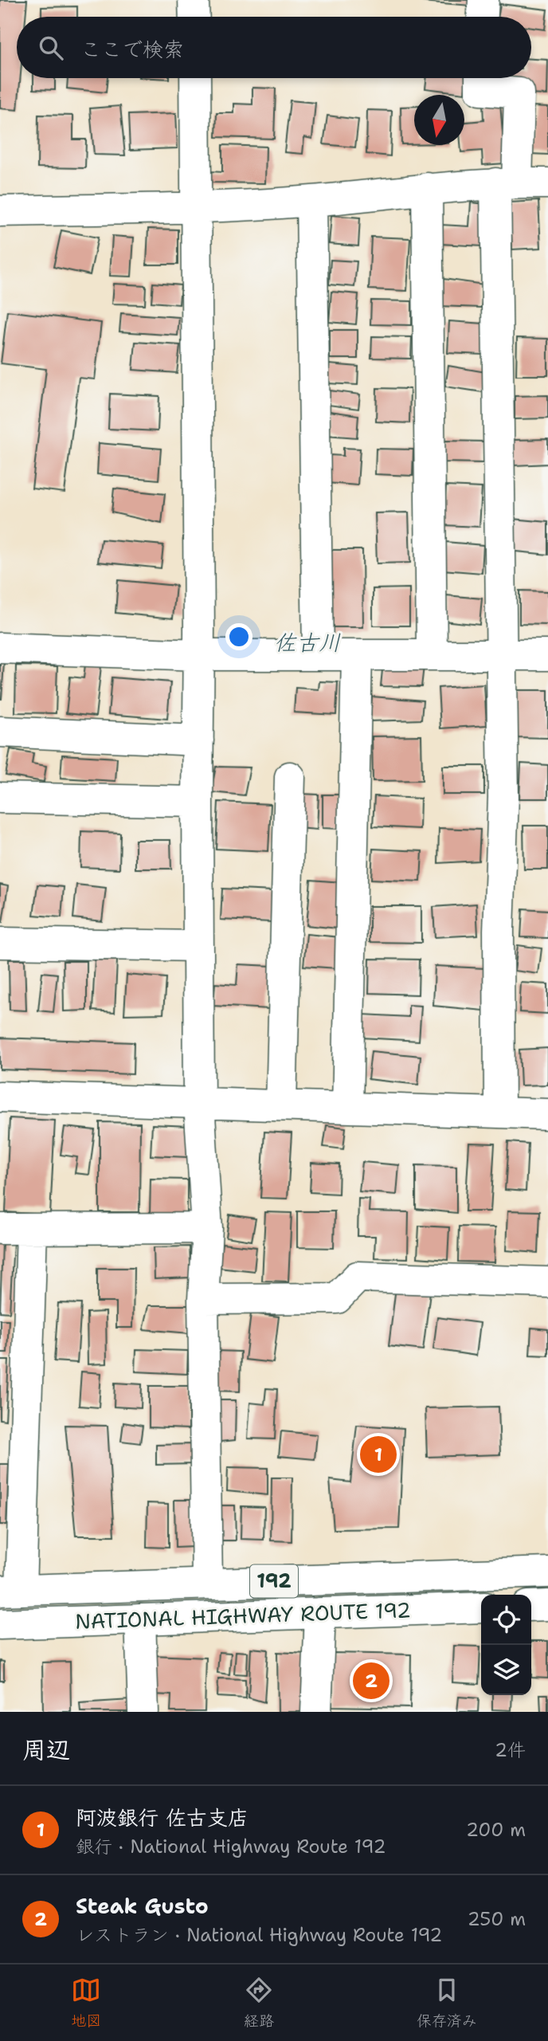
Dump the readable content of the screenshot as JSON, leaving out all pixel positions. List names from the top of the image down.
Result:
{
  "streets": {
    "main road": ["192", "NATIONAL HIGHWAY ROUTE 192"]
  },
  "water": ["佐古川"],
  "north": "bottom",
  "page": {
    "search": "ここで検索",
    "pins": ["1", "2"],
    "heading": ["周辺", "2件"],
    "list": [
      {
        "mark": "1",
        "name": "阿波銀行 佐古支店",
        "note": "銀行 · National Highway Route 192",
        "value": "200 m"
      },
      {
        "mark": "2",
        "name": "Steak Gusto",
        "note": "レストラン · National Highway Route 192",
        "value": "250 m"
      }
    ],
    "nav": ["地図", "経路", "保存済み"]
  }
}
